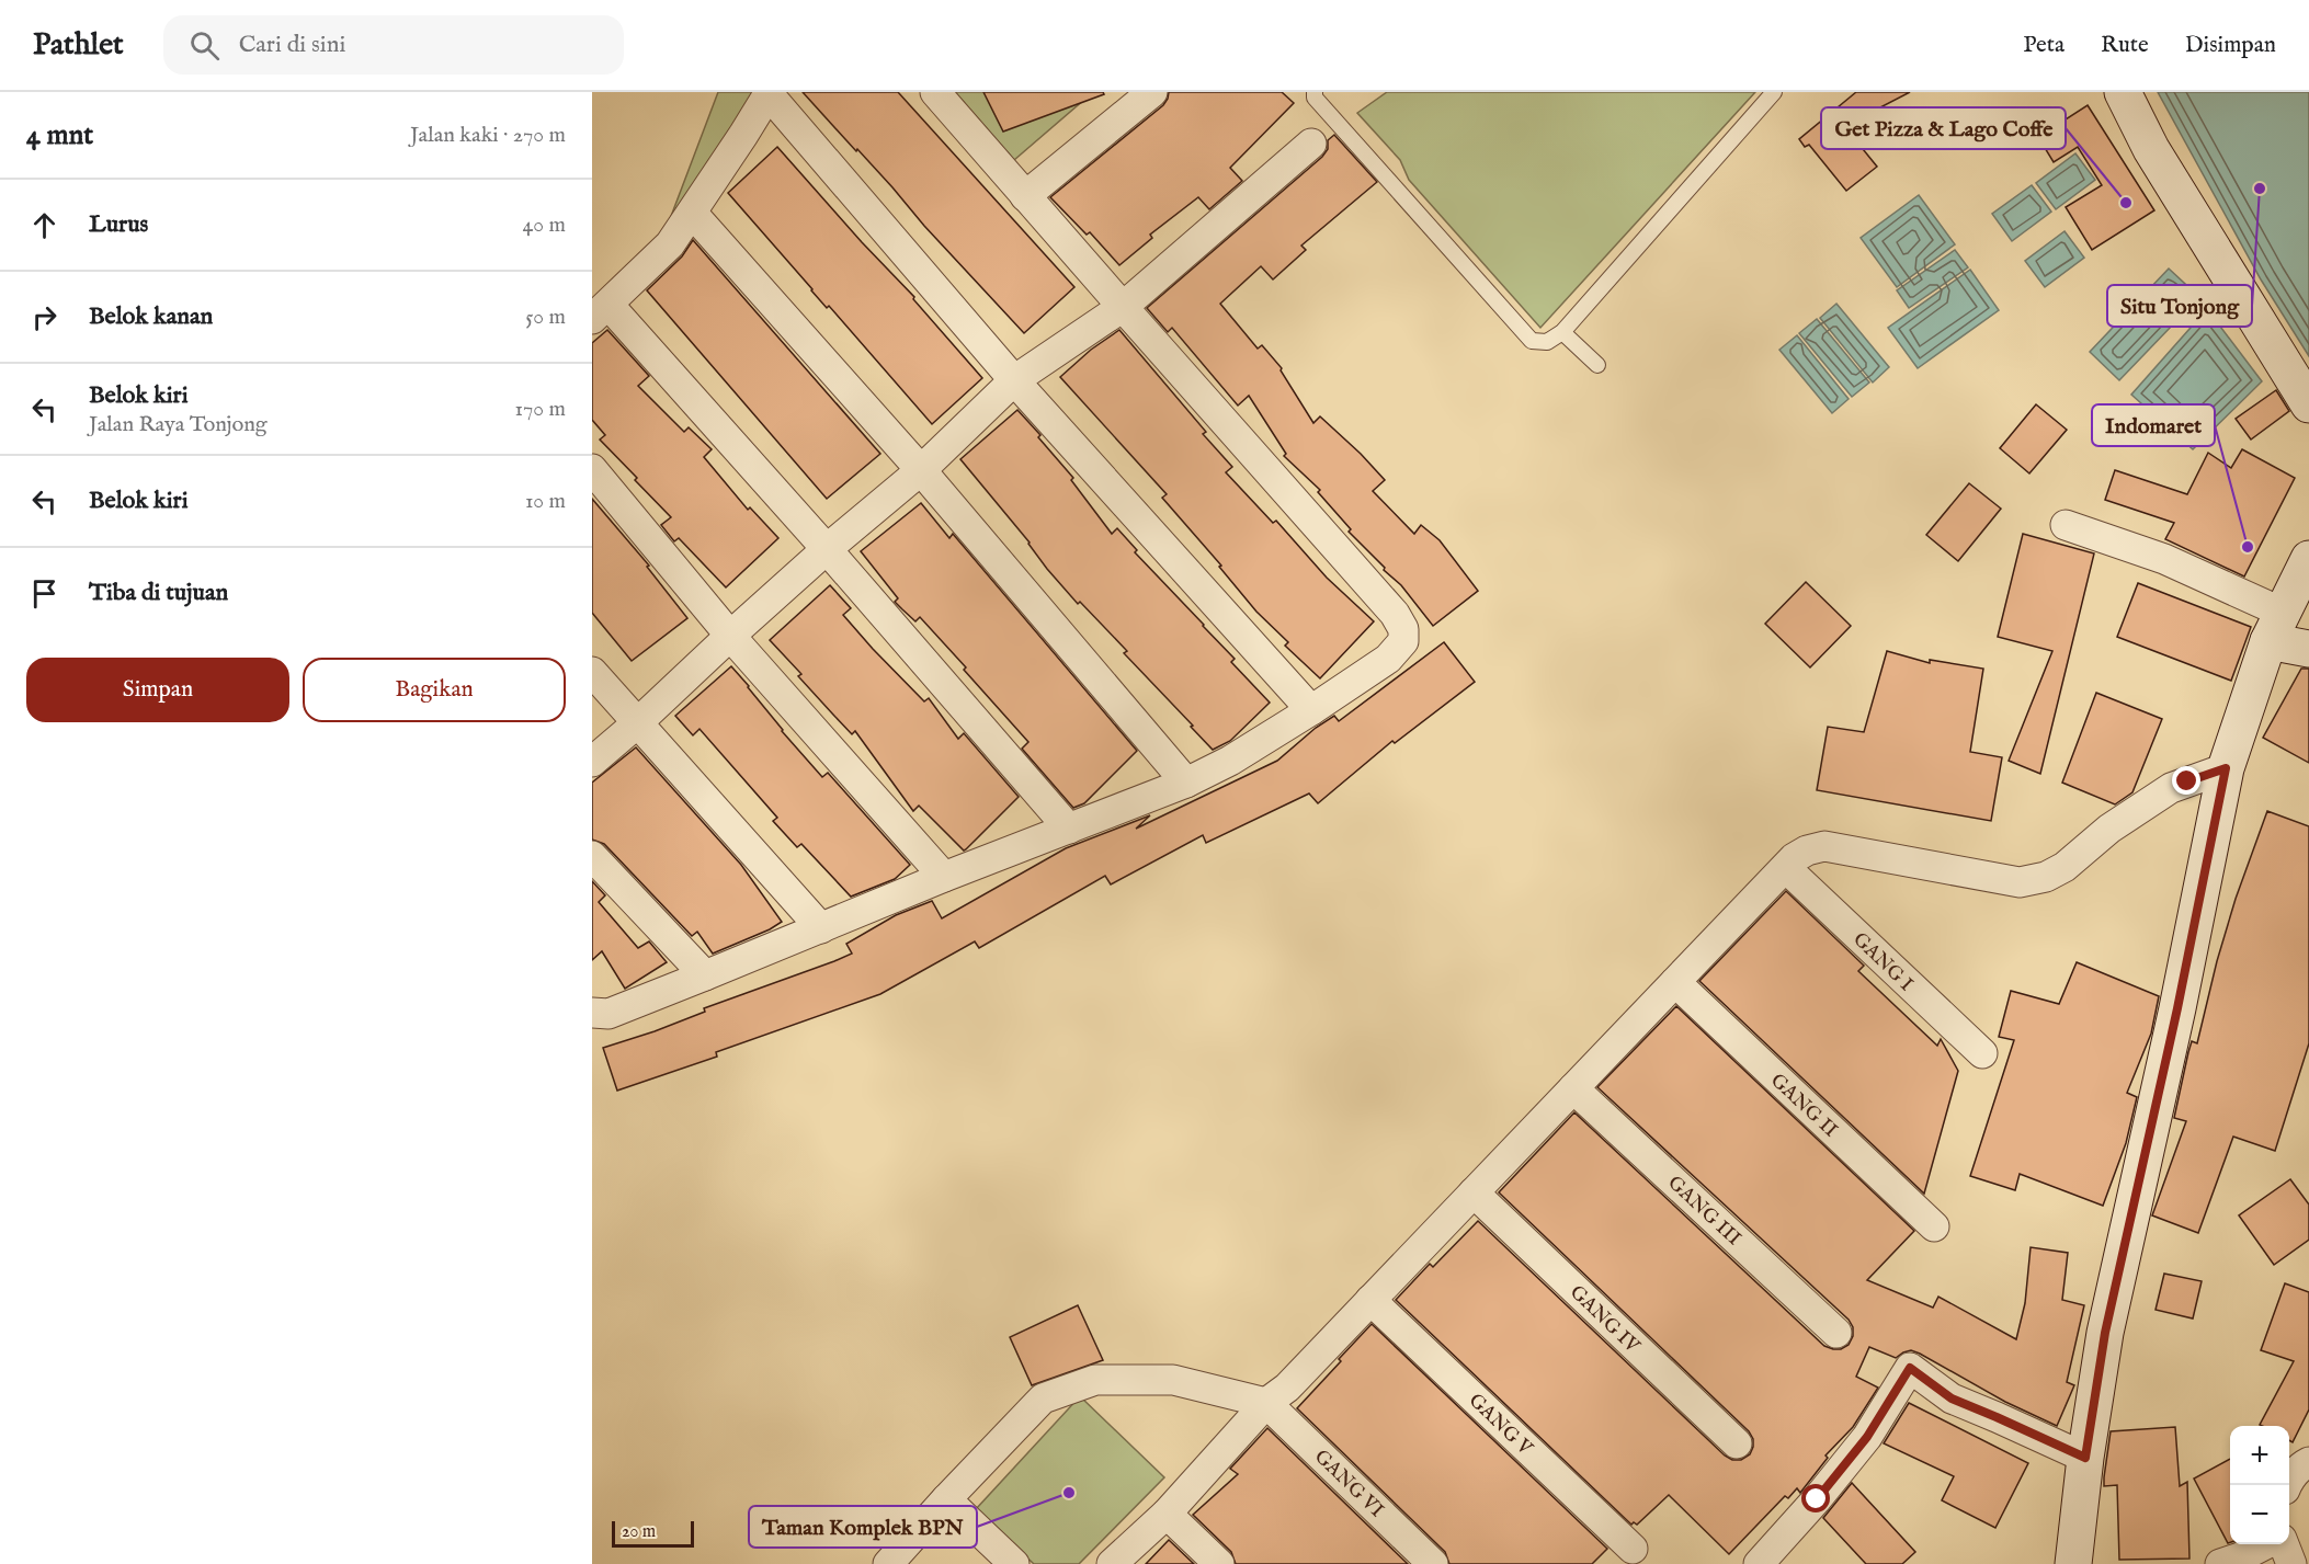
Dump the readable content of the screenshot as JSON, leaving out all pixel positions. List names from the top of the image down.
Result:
{
  "streets": {
    "street": [
      "GANG I",
      "GANG II",
      "GANG III",
      "GANG IV",
      "GANG V",
      "GANG VI"
    ]
  },
  "places": [
    "Situ Tonjong",
    "Get Pizza & Lago Coffe",
    "Indomaret",
    "Taman Komplek BPN"
  ],
  "scale_bar": "20 m",
  "page": {
    "header": "Pathlet",
    "search": "Cari di sini",
    "nav": ["Peta", "Rute", "Disimpan"],
    "heading": ["4 mnt", "Jalan kaki · 270 m"],
    "list": [
      ["Lurus", "40 m"],
      ["Belok kanan", "50 m"],
      ["Belok kiri", "Jalan Raya Tonjong", "170 m"],
      ["Belok kiri", "10 m"],
      "Tiba di tujuan"
    ],
    "buttons": ["Simpan", "Bagikan"],
    "map_buttons": ["+", "−"],
    "scale": "20 m"
  }
}
